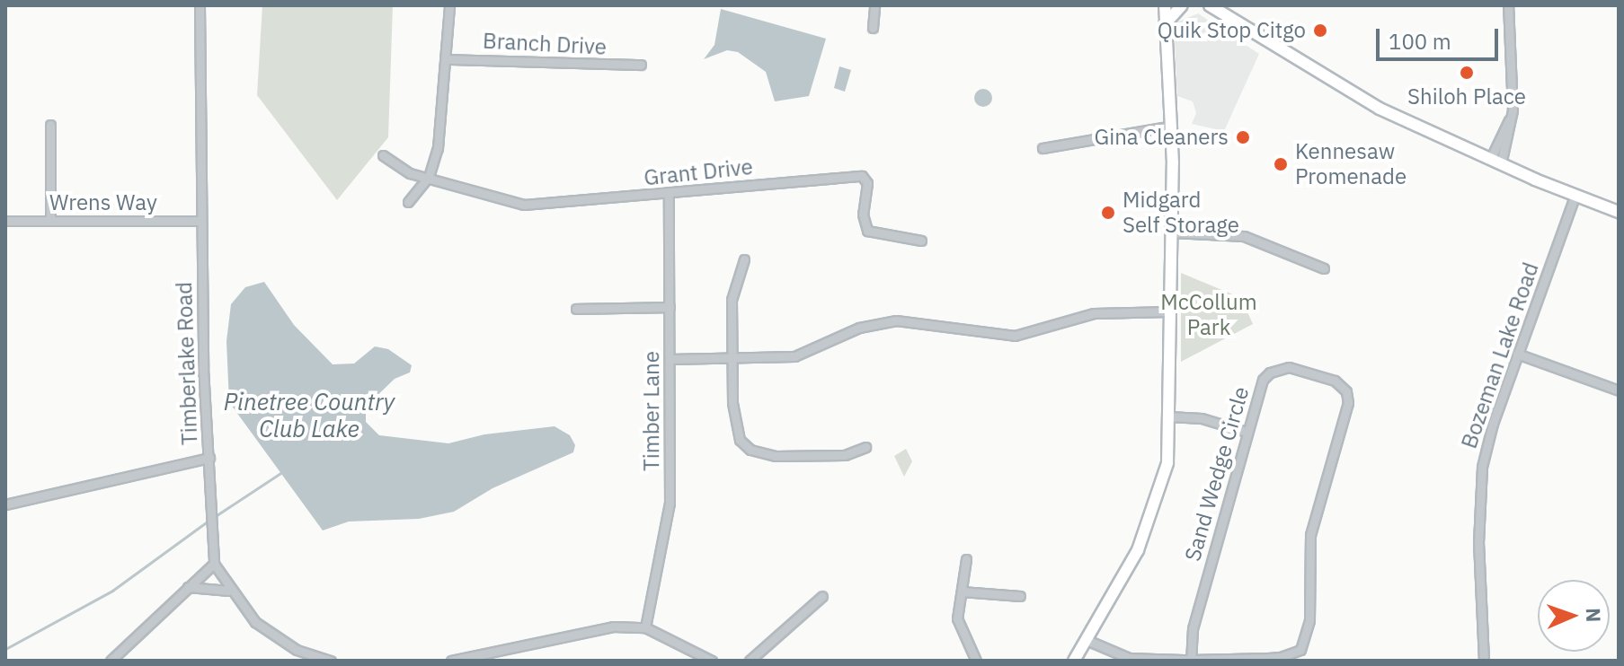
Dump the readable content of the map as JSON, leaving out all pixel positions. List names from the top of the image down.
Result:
{
  "streets": {
    "street": [
      "Branch Drive",
      "Grant Drive",
      "Wrens Way",
      "Bozeman Lake Road",
      "Timberlake Road",
      "Timber Lane",
      "Sand Wedge Circle"
    ]
  },
  "crossings": [
    ["Grant Drive", "Timber Lane"],
    ["Wrens Way", "Timberlake Road"]
  ],
  "water": ["Pinetree Country Club Lake"],
  "parks": ["McCollum Park"],
  "places": [
    "Quik Stop Citgo",
    "Shiloh Place",
    "Gina Cleaners",
    "Kennesaw Promenade",
    "Midgard Self Storage"
  ],
  "scale_bar": "100 m",
  "north": "right"
}
